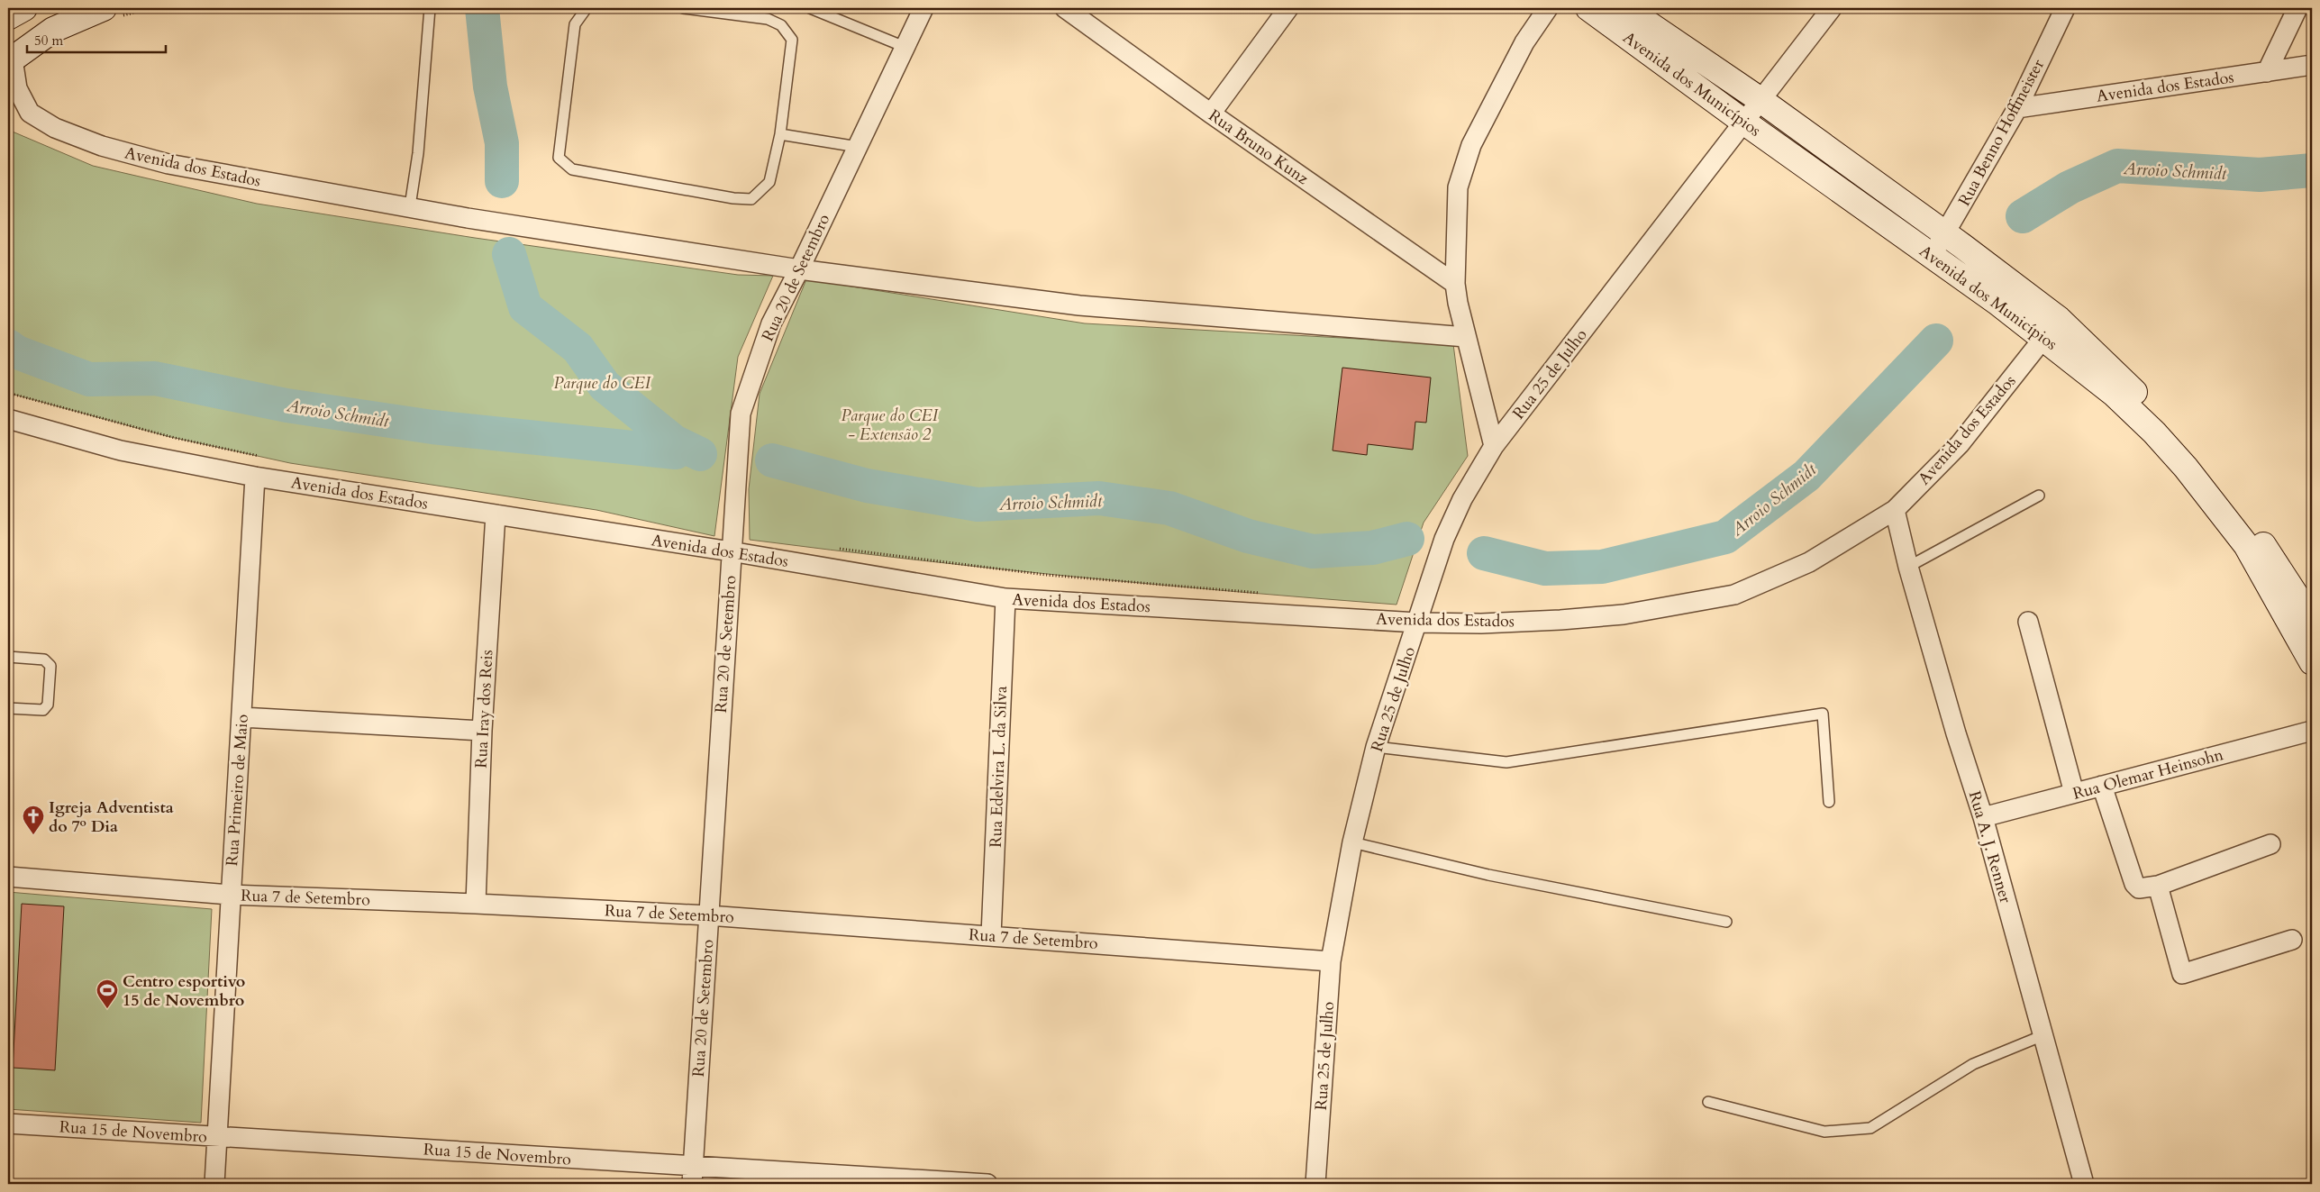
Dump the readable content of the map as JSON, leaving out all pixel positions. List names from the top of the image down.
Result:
{
  "streets": {
    "main road": ["Avenida dos Municípios"],
    "street": [
      "Avenida dos Estados",
      "Rua Benno Hoffmeister",
      "Rua Bruno Kunz",
      "Rua 20 de Setembro",
      "Rua 25 de Julho",
      "Rua Iray dos Reis",
      "Rua Edelvira L. da Silva",
      "Rua Olemar Heinsohn",
      "Rua Primeiro de Maio",
      "Rua A. J. Renner",
      "Rua 7 de Setembro",
      "Rua 15 de Novembro"
    ]
  },
  "crossings": [
    ["Avenida dos Municípios", "Avenida dos Estados"],
    ["Avenida dos Municípios", "Rua Benno Hoffmeister"],
    ["Avenida dos Municípios", "Rua 25 de Julho"],
    ["Avenida dos Estados", "Rua Benno Hoffmeister"],
    ["Avenida dos Estados", "Rua 20 de Setembro"],
    ["Avenida dos Estados", "Rua 25 de Julho"],
    ["Avenida dos Estados", "Rua Iray dos Reis"],
    ["Avenida dos Estados", "Rua Edelvira L. da Silva"],
    ["Avenida dos Estados", "Rua Primeiro de Maio"],
    ["Avenida dos Estados", "Rua A. J. Renner"],
    ["Rua 20 de Setembro", "Rua 7 de Setembro"],
    ["Rua 20 de Setembro", "Rua 15 de Novembro"],
    ["Rua 25 de Julho", "Rua 7 de Setembro"],
    ["Rua Iray dos Reis", "Rua 7 de Setembro"],
    ["Rua Edelvira L. da Silva", "Rua 7 de Setembro"],
    ["Rua Olemar Heinsohn", "Rua A. J. Renner"],
    ["Rua Primeiro de Maio", "Rua 7 de Setembro"],
    ["Rua Primeiro de Maio", "Rua 15 de Novembro"]
  ],
  "water": ["Arroio Schmidt"],
  "parks": ["Parque do CEI", "Parque do CEI - Extensão 2"],
  "places": {
    "church": ["Igreja Adventista do 7º Dia"],
    "sports": ["Centro esportivo 15 de Novembro"]
  },
  "scale_bar": "50 m"
}
